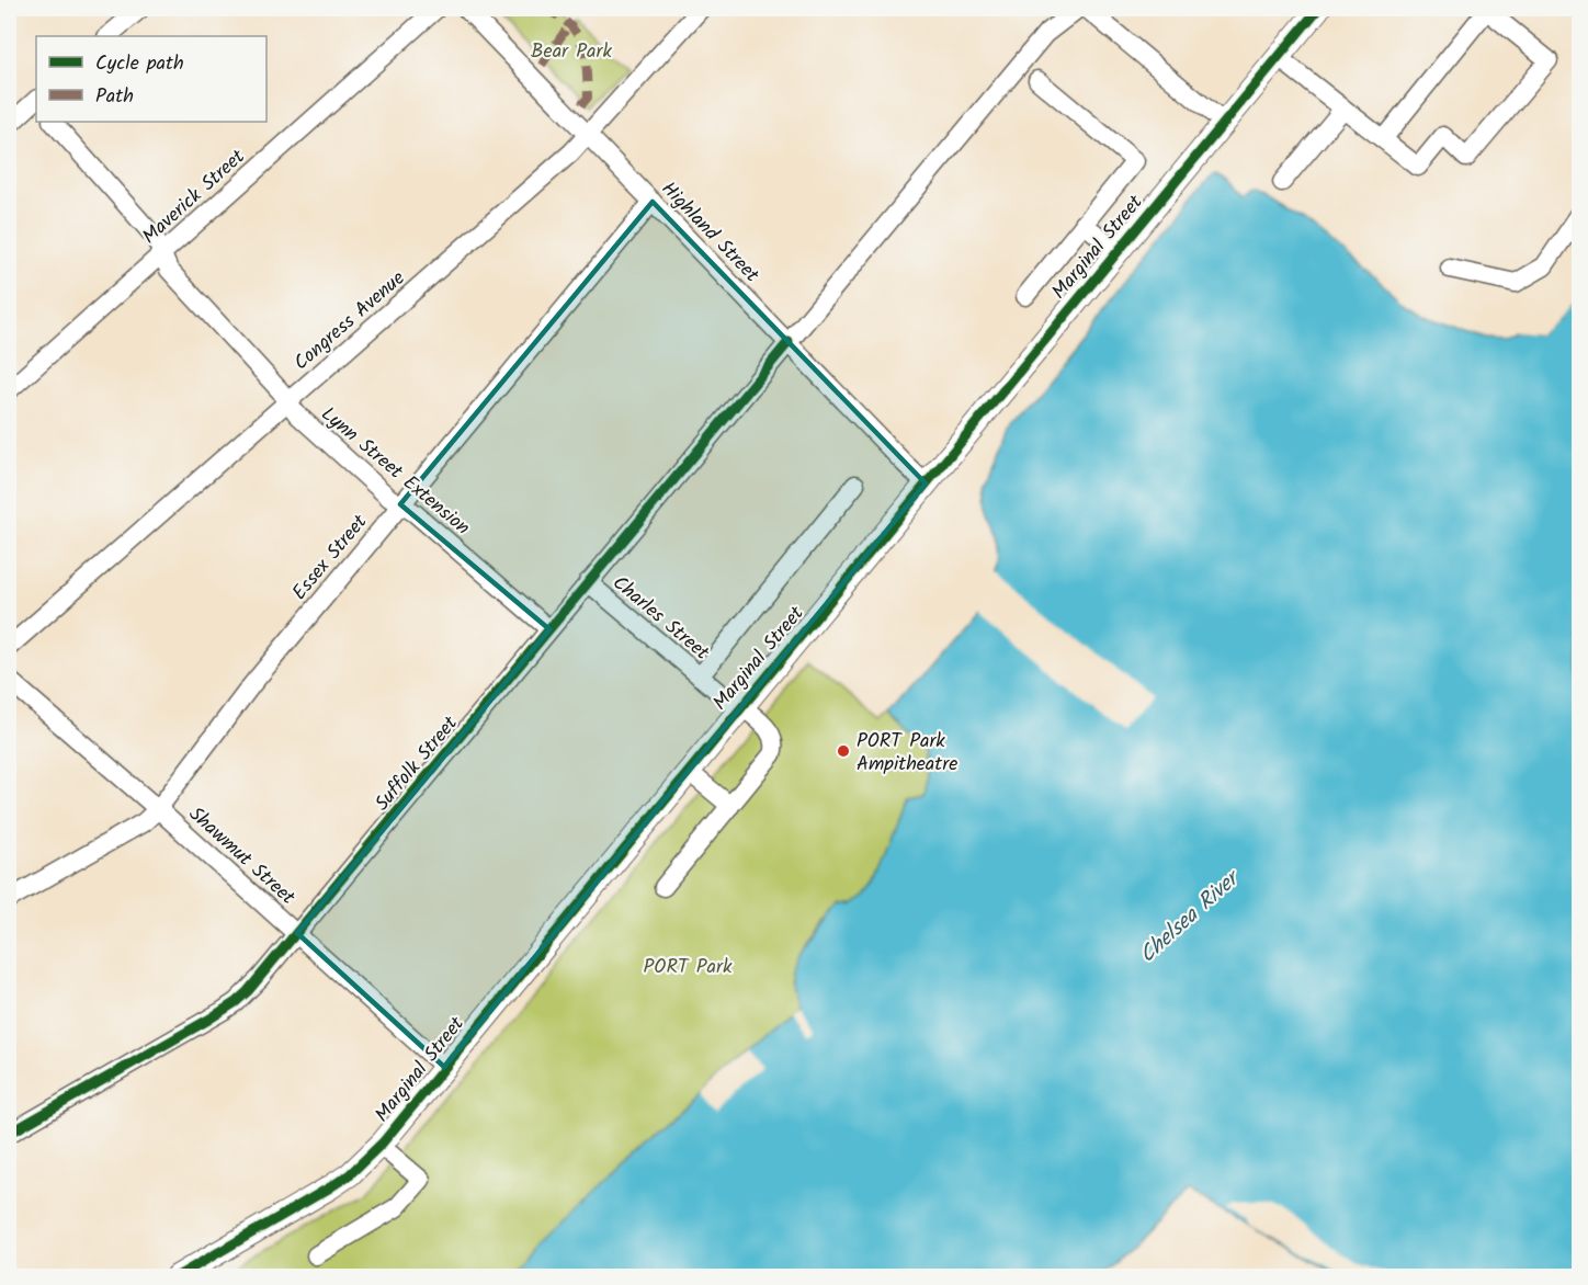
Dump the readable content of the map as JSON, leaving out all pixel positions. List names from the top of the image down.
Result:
{
  "streets": {
    "main road": ["Marginal Street"],
    "street": [
      "Maverick Street",
      "Highland Street",
      "Congress Avenue",
      "Lynn Street Extension",
      "Essex Street",
      "Charles Street",
      "Suffolk Street",
      "Shawmut Street"
    ]
  },
  "crossings": [
    ["Maverick Street", "Lynn Street Extension"],
    ["Highland Street", "Marginal Street"],
    ["Highland Street", "Congress Avenue"],
    ["Highland Street", "Essex Street"],
    ["Highland Street", "Suffolk Street"],
    ["Marginal Street", "Charles Street"],
    ["Marginal Street", "Shawmut Street"],
    ["Congress Avenue", "Lynn Street Extension"],
    ["Lynn Street Extension", "Essex Street"],
    ["Lynn Street Extension", "Suffolk Street"],
    ["Essex Street", "Shawmut Street"],
    ["Charles Street", "Suffolk Street"],
    ["Suffolk Street", "Shawmut Street"]
  ],
  "water": ["Chelsea River"],
  "parks": ["Bear Park", "PORT Park"],
  "places": ["PORT Park Ampitheatre"],
  "legend": ["Cycle path", "Path"]
}
